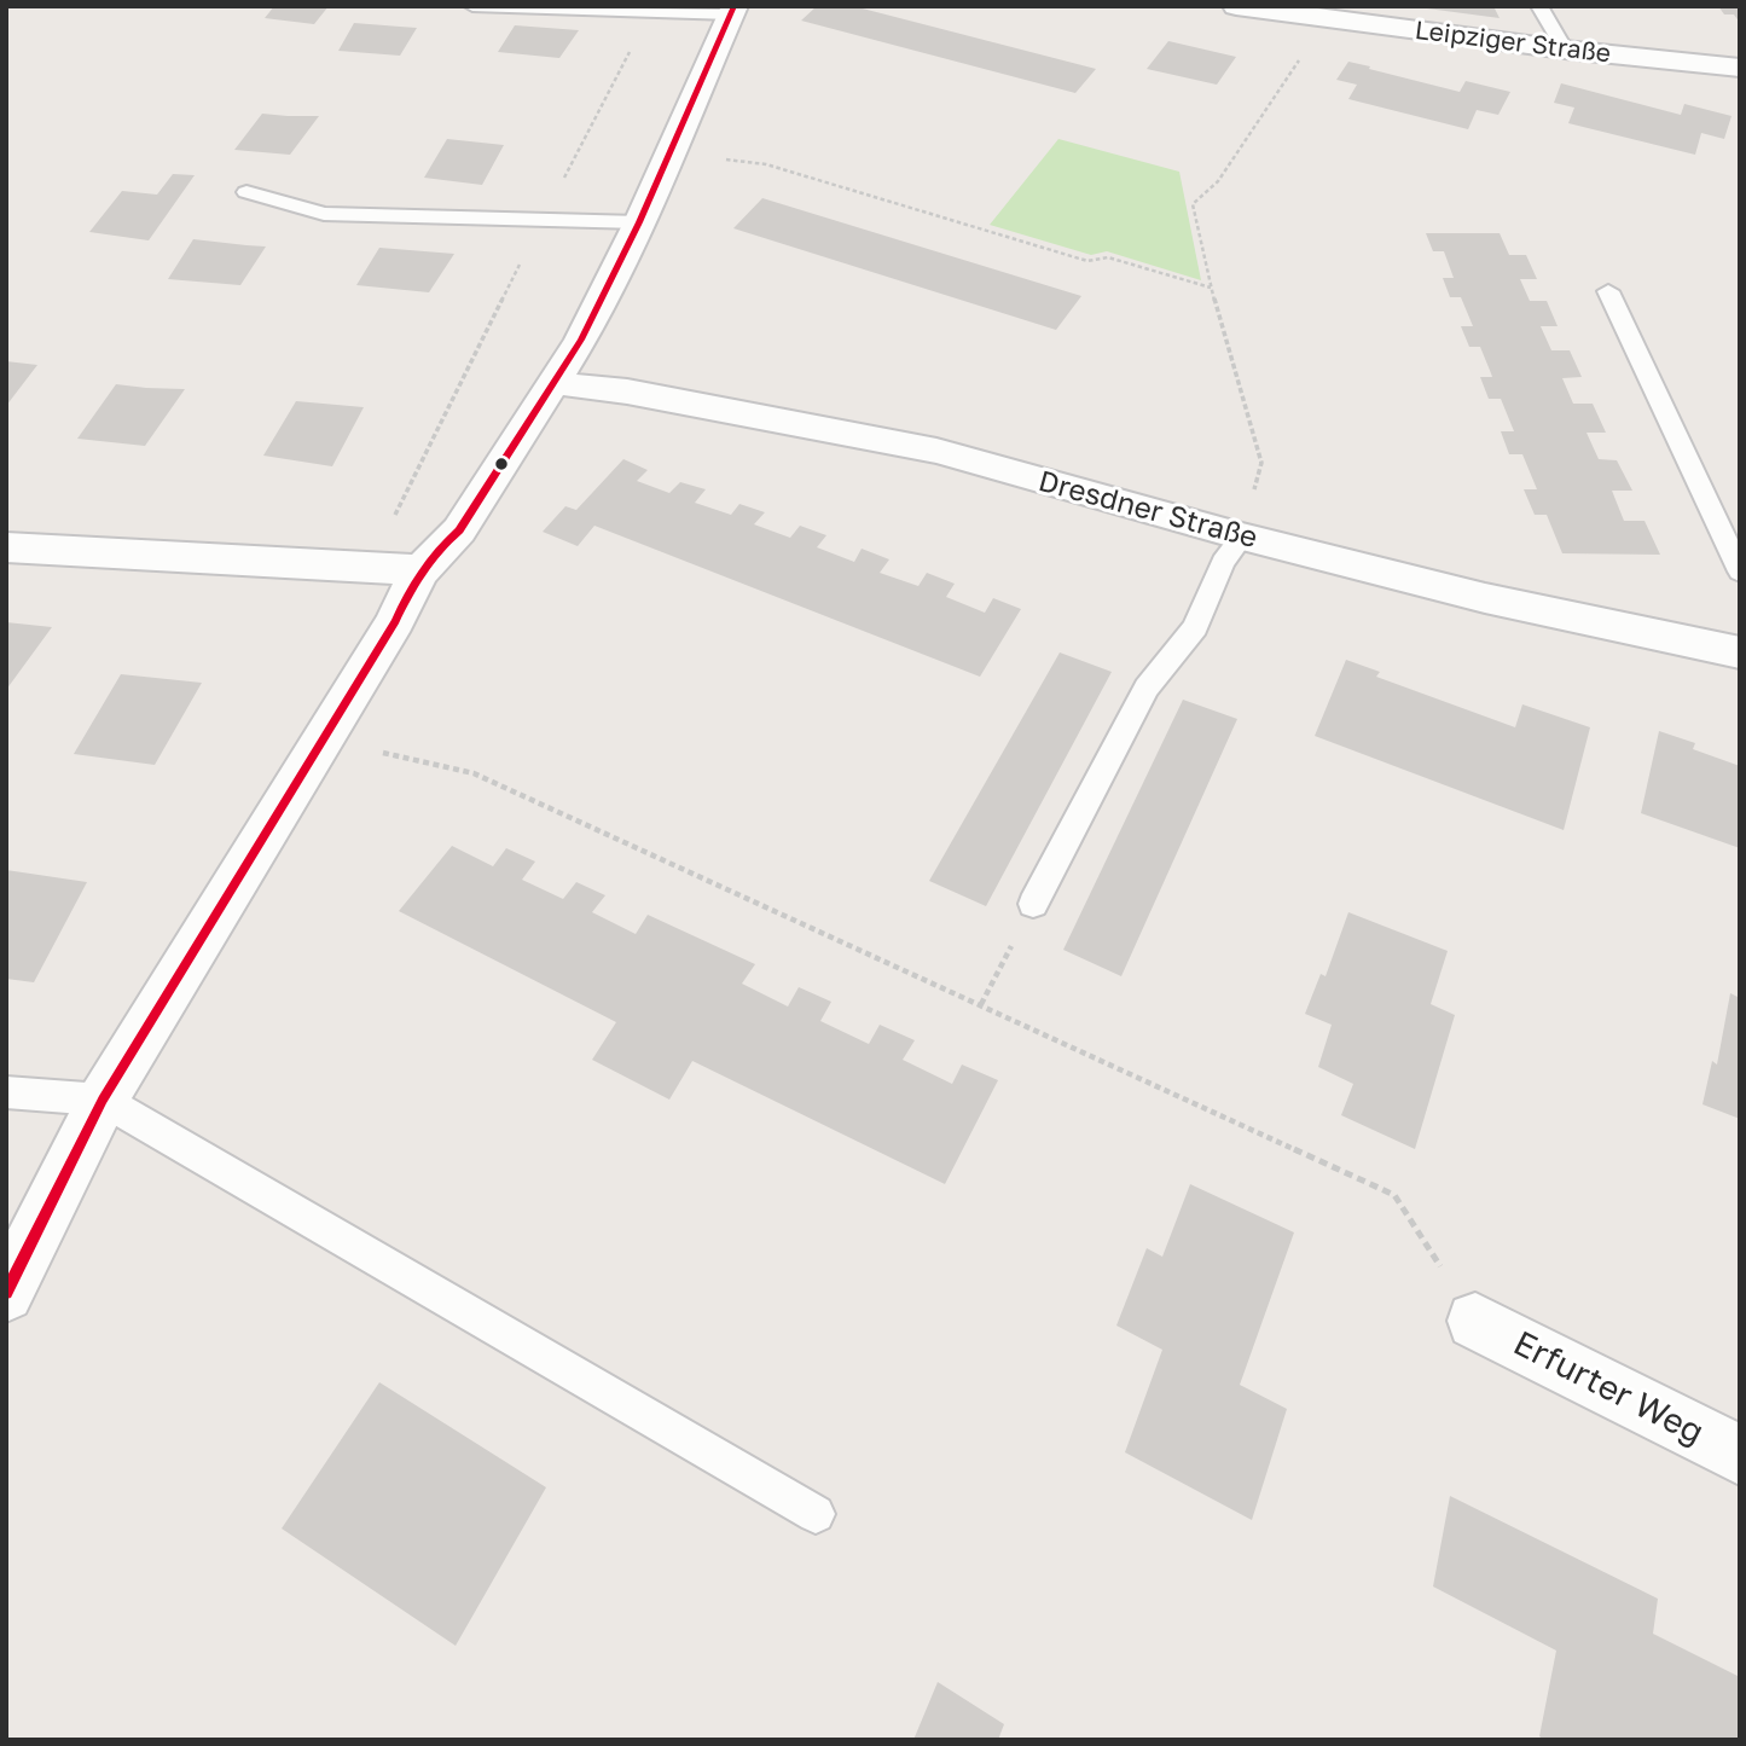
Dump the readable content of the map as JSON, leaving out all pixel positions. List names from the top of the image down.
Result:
{
  "streets": {
    "street": ["Leipziger Straße", "Dresdner Straße", "Erfurter Weg"]
  }
}
